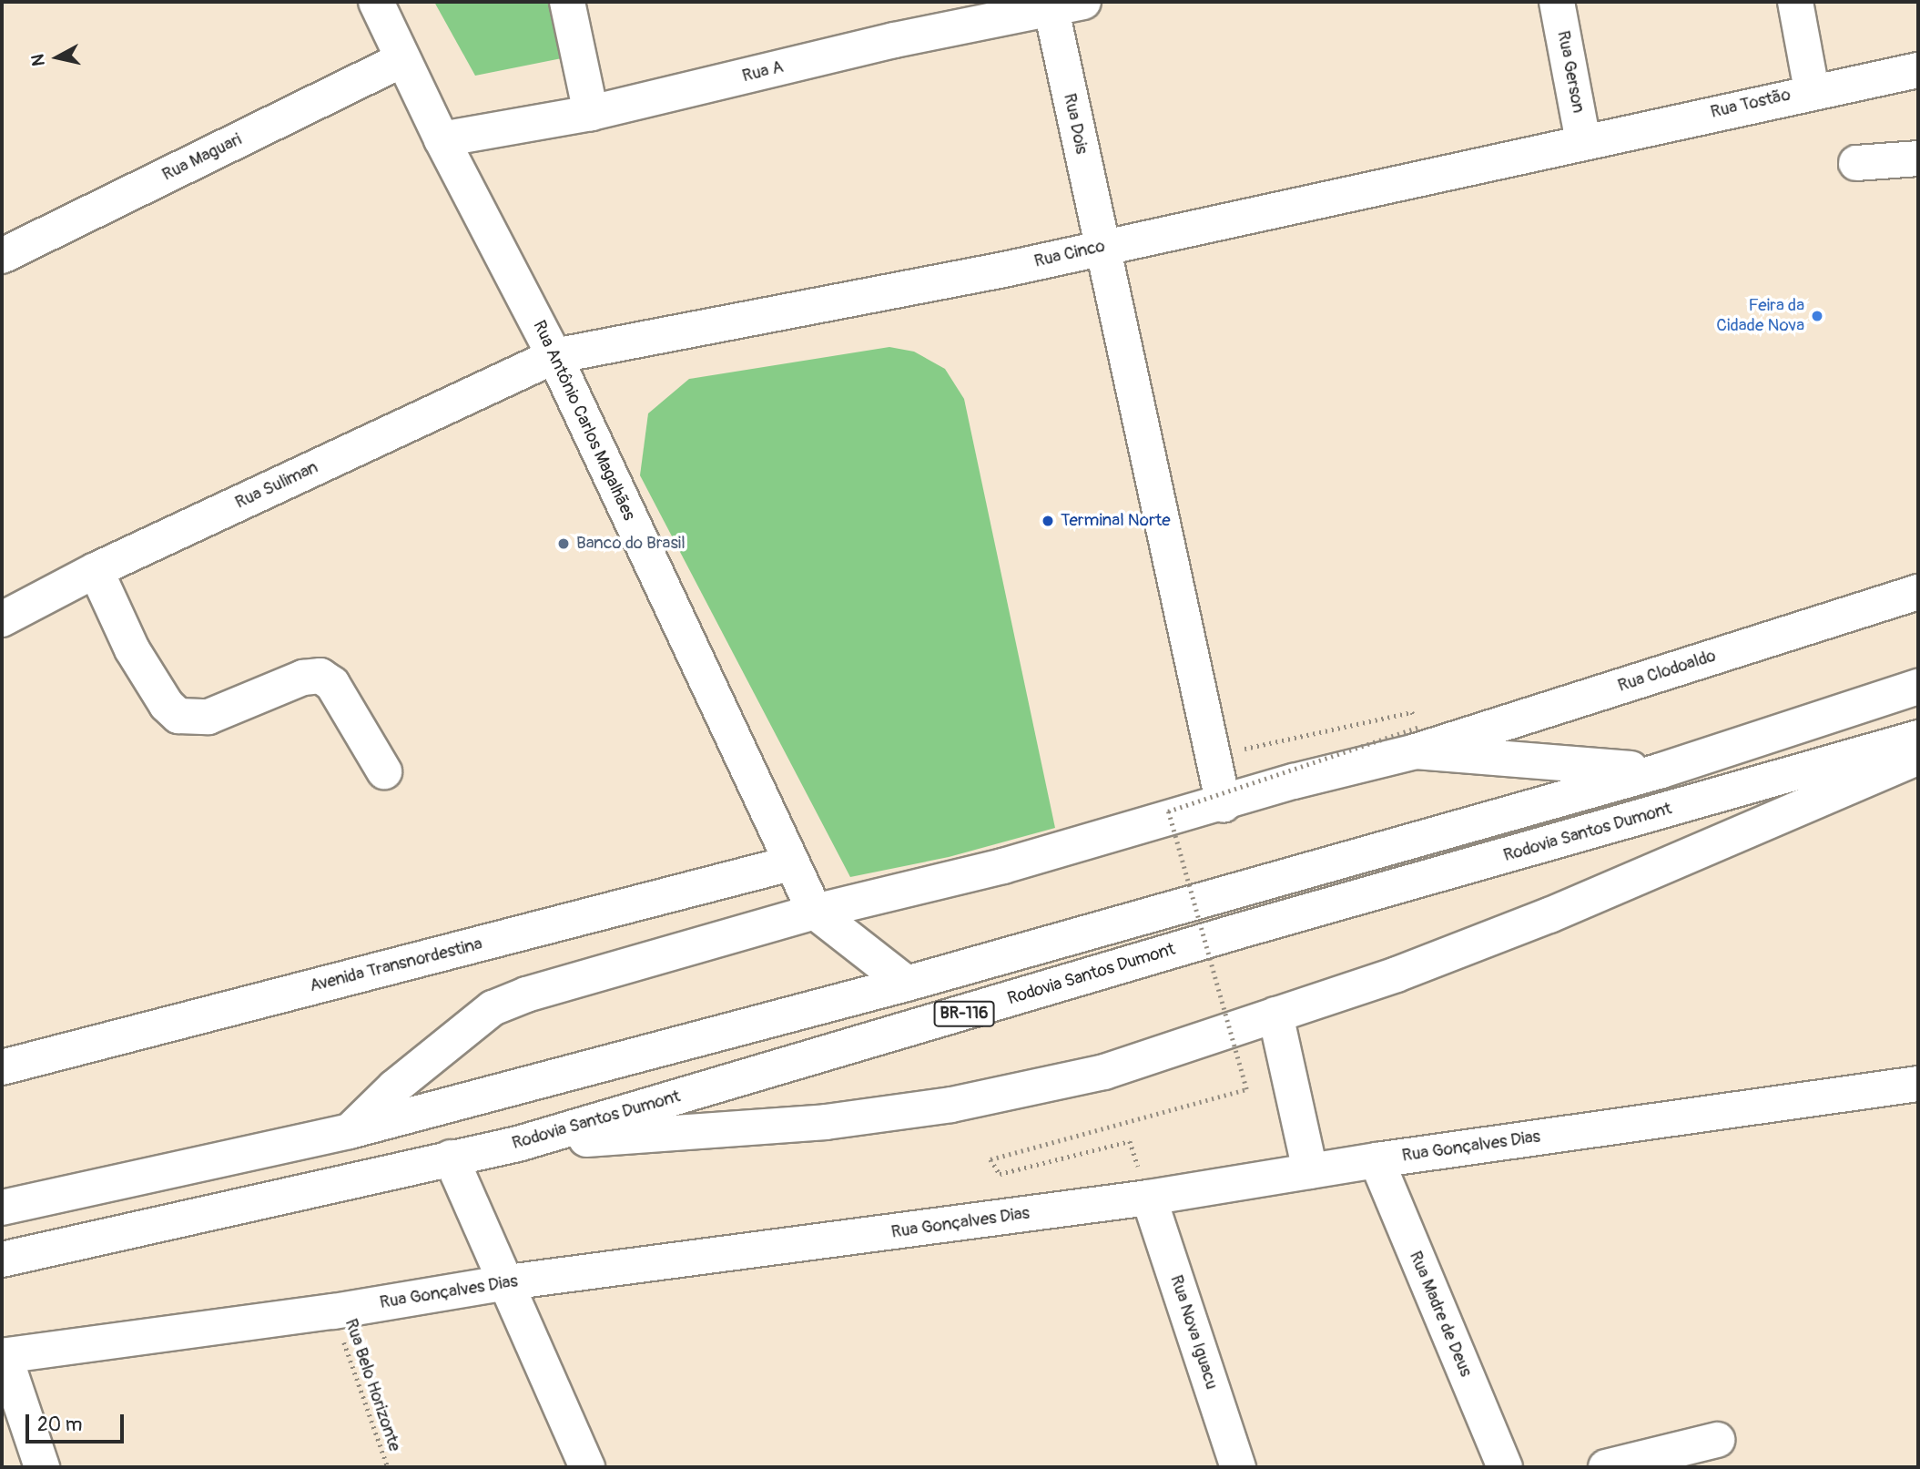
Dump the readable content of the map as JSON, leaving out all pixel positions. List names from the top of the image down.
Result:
{
  "streets": {
    "main road": [
      "Rua A",
      "Rua Gerson",
      "Rua Tostão",
      "Rua Dois",
      "Rua Maguari",
      "Rua Cinco",
      "Rua Antônio Carlos Magalhães",
      "Rua Suliman",
      "Rua Clodoaldo",
      "Rodovia Santos Dumont",
      "Avenida Transnordestina",
      "BR-116",
      "Rua Gonçalves Dias",
      "Rua Madre de Deus",
      "Rua Nova Iguacu"
    ],
    "path": ["Rua Belo Horizonte"]
  },
  "crossings": [
    ["Rua A", "Rua Dois"],
    ["Rua A", "Rua Antônio Carlos Magalhães"],
    ["Rua Gerson", "Rua Tostão"],
    ["Rua Gerson", "Rua Cinco"],
    ["Rua Tostão", "Rua Cinco"],
    ["Rua Dois", "Rua Cinco"],
    ["Rua Dois", "BR-116"],
    ["Rua Maguari", "Rua Antônio Carlos Magalhães"],
    ["Rua Cinco", "Rua Antônio Carlos Magalhães"],
    ["Rua Cinco", "Rua Suliman"],
    ["Rua Antônio Carlos Magalhães", "Rua Suliman"],
    ["Rua Antônio Carlos Magalhães", "Avenida Transnordestina"],
    ["Rua Antônio Carlos Magalhães", "BR-116"],
    ["Rua Clodoaldo", "BR-116"],
    ["Rodovia Santos Dumont", "BR-116"],
    ["Rua Gonçalves Dias", "Rua Madre de Deus"],
    ["Rua Gonçalves Dias", "Rua Nova Iguacu"],
    ["Rua Gonçalves Dias", "Rua Belo Horizonte"]
  ],
  "places": ["Feira da Cidade Nova", "Terminal Norte", "Banco do Brasil"],
  "scale_bar": "20 m",
  "north": "left"
}
